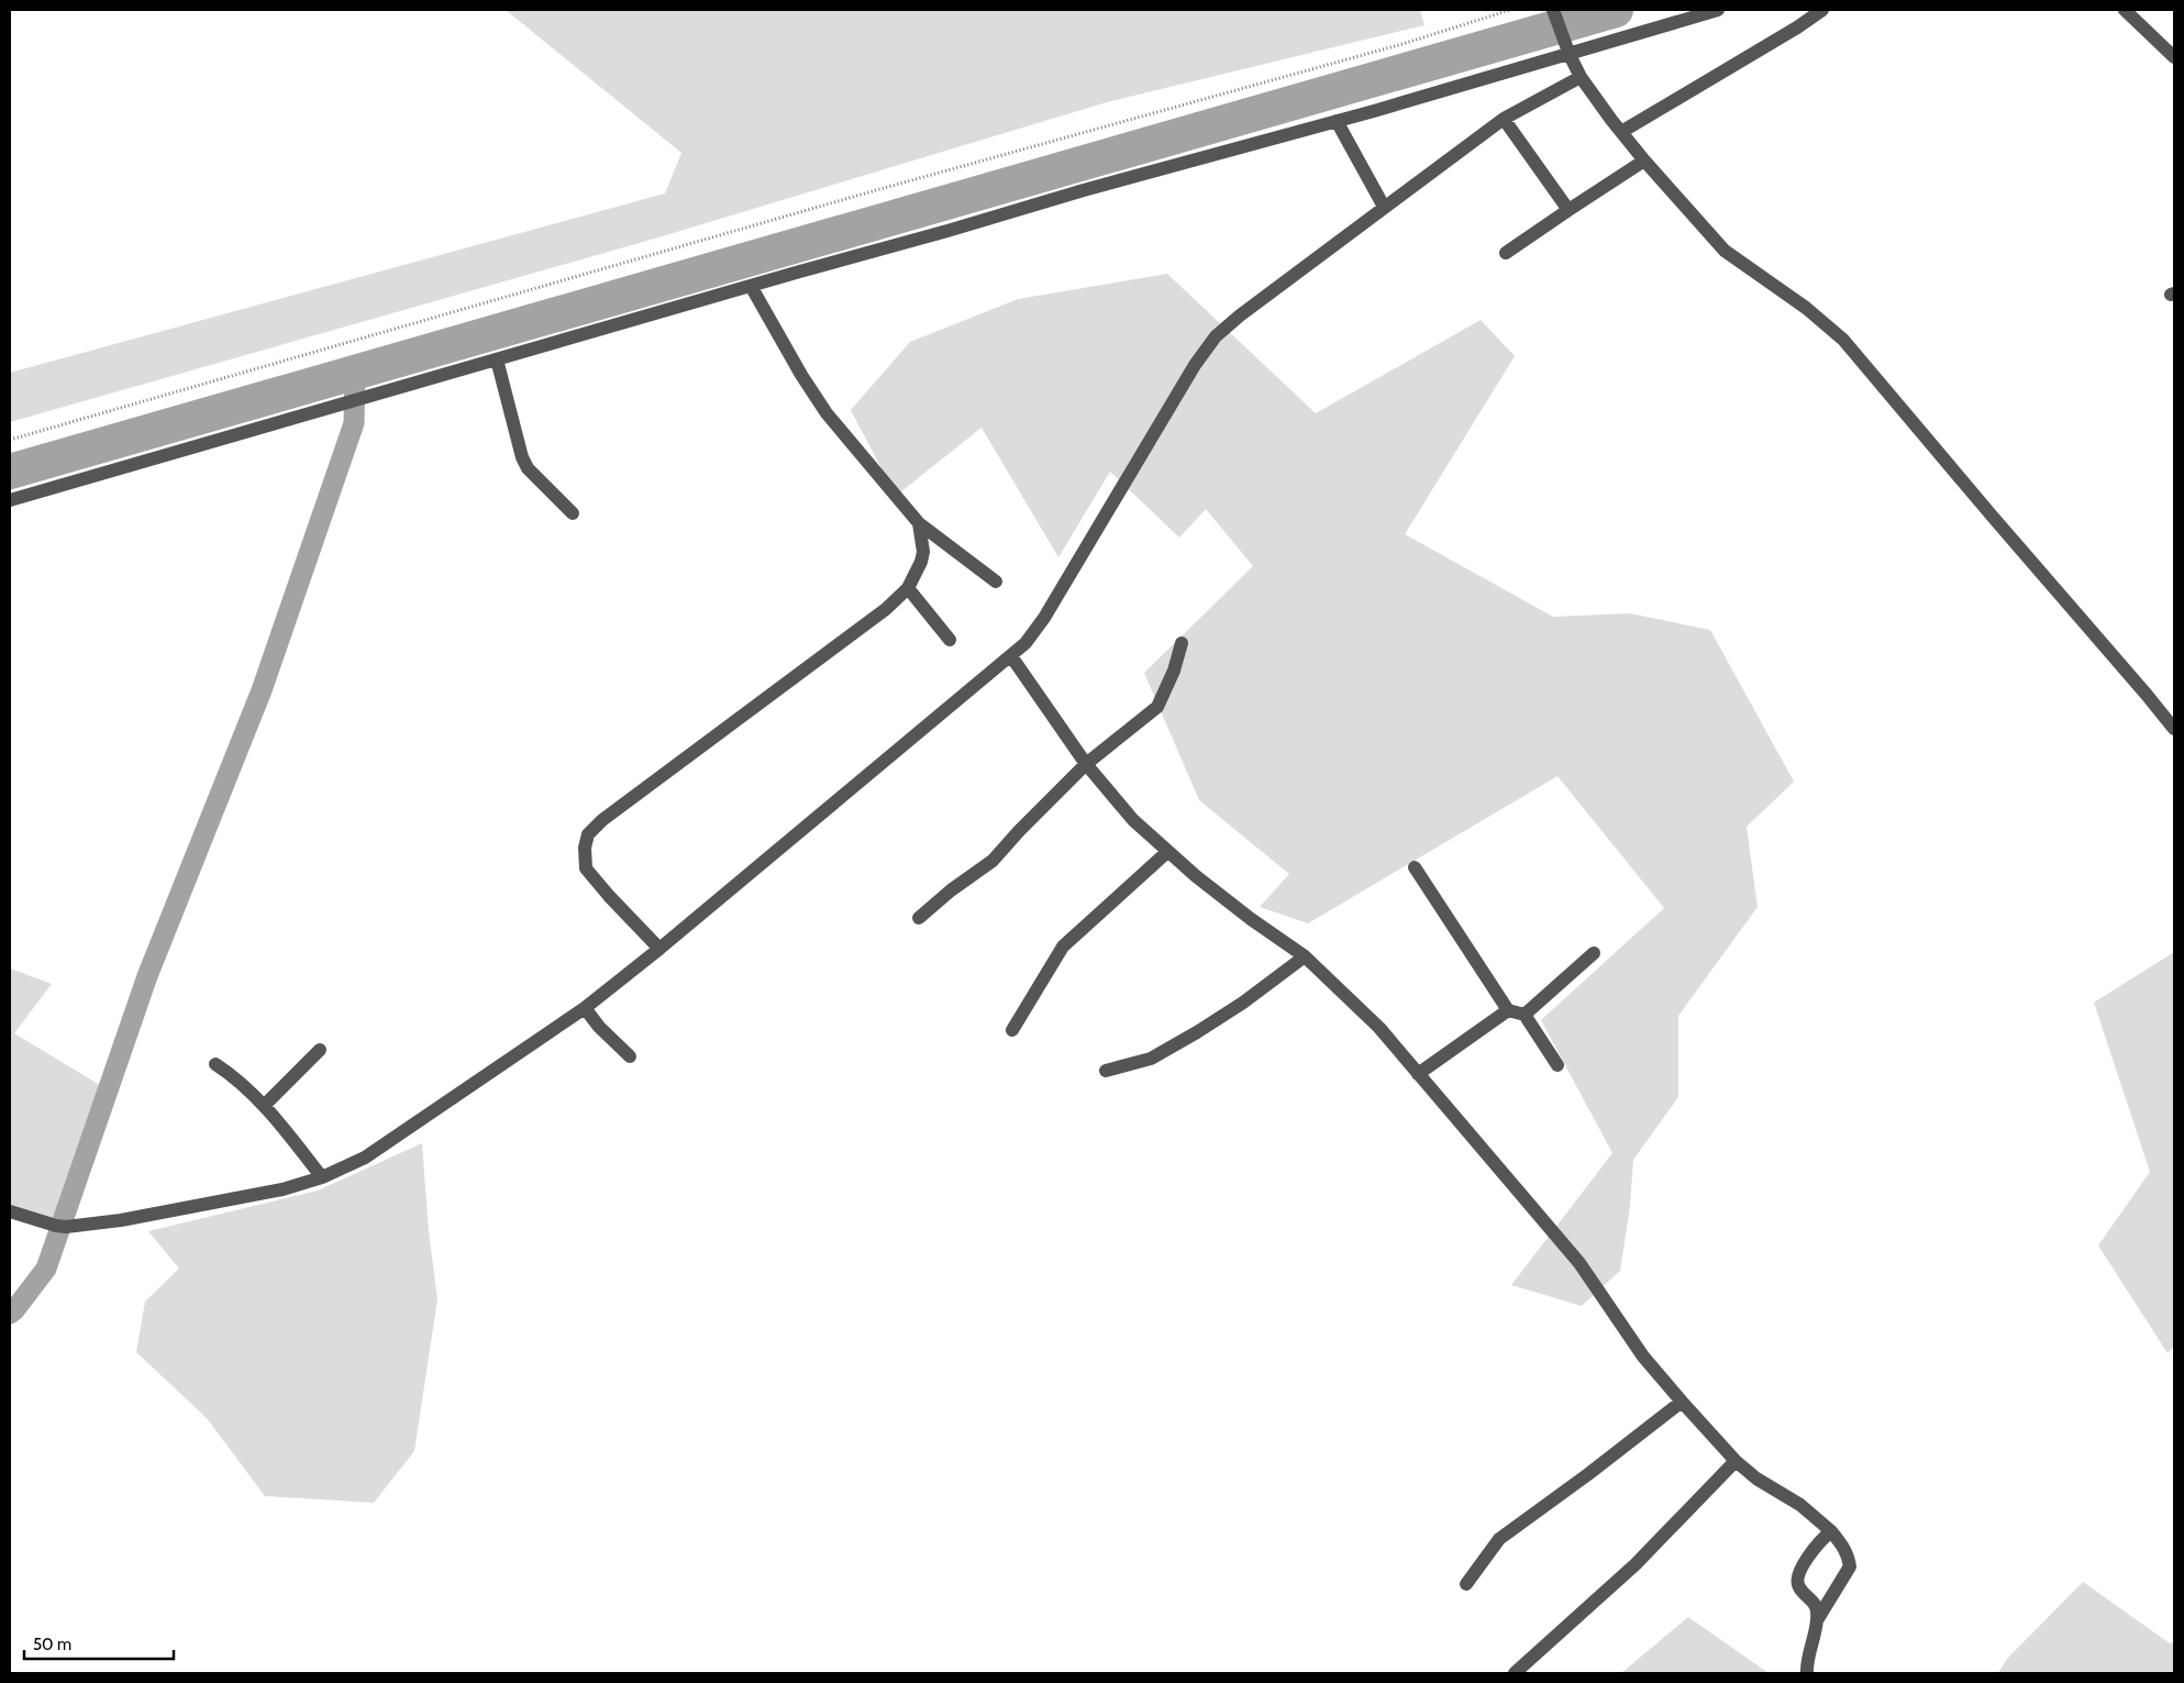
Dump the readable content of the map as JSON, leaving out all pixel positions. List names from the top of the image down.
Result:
{
  "scale_bar": "50 m"
}
